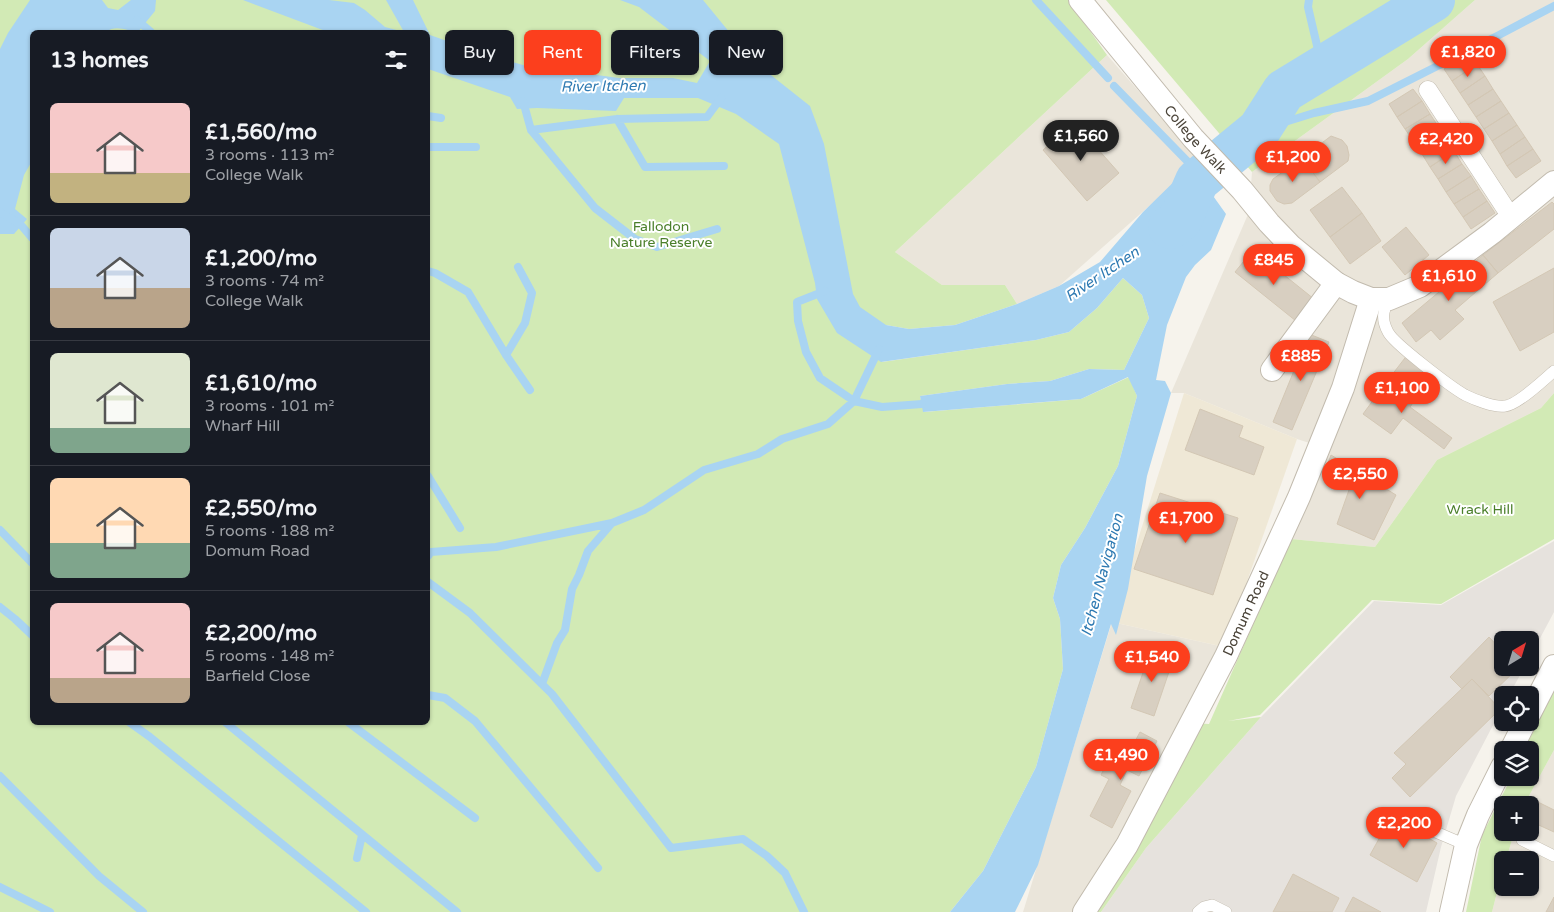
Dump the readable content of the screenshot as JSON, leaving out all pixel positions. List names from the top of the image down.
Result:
{
  "streets": {
    "street": ["College Walk", "Domum Road"]
  },
  "crossings": [
    ["College Walk", "Domum Road"]
  ],
  "water": ["River Itchen", "Itchen Navigation"],
  "parks": ["Fallodon Nature Reserve", "Wrack Hill"],
  "north": "top right",
  "page": {
    "chip": [
      "Buy",
      "Rent",
      "Filters",
      "New"
    ],
    "heading": "13 homes",
    "price": [
      "£1,820",
      "£1,560",
      "£2,420",
      "£1,200",
      "£845",
      "£1,610",
      "£885",
      "£1,100",
      "£2,550",
      "£1,700",
      "£1,540",
      "£1,490",
      "£2,200"
    ],
    "list": [
      {
        "name": "£1,560/mo",
        "note": "3 rooms · 113 m² · College Walk"
      },
      {
        "name": "£1,200/mo",
        "note": "3 rooms · 74 m² · College Walk"
      },
      {
        "name": "£1,610/mo",
        "note": "3 rooms · 101 m² · Wharf Hill"
      },
      {
        "name": "£2,550/mo",
        "note": "5 rooms · 188 m² · Domum Road"
      },
      {
        "name": "£2,200/mo",
        "note": "5 rooms · 148 m² · Barfield Close"
      }
    ],
    "map_buttons": ["+", "−"]
  }
}
